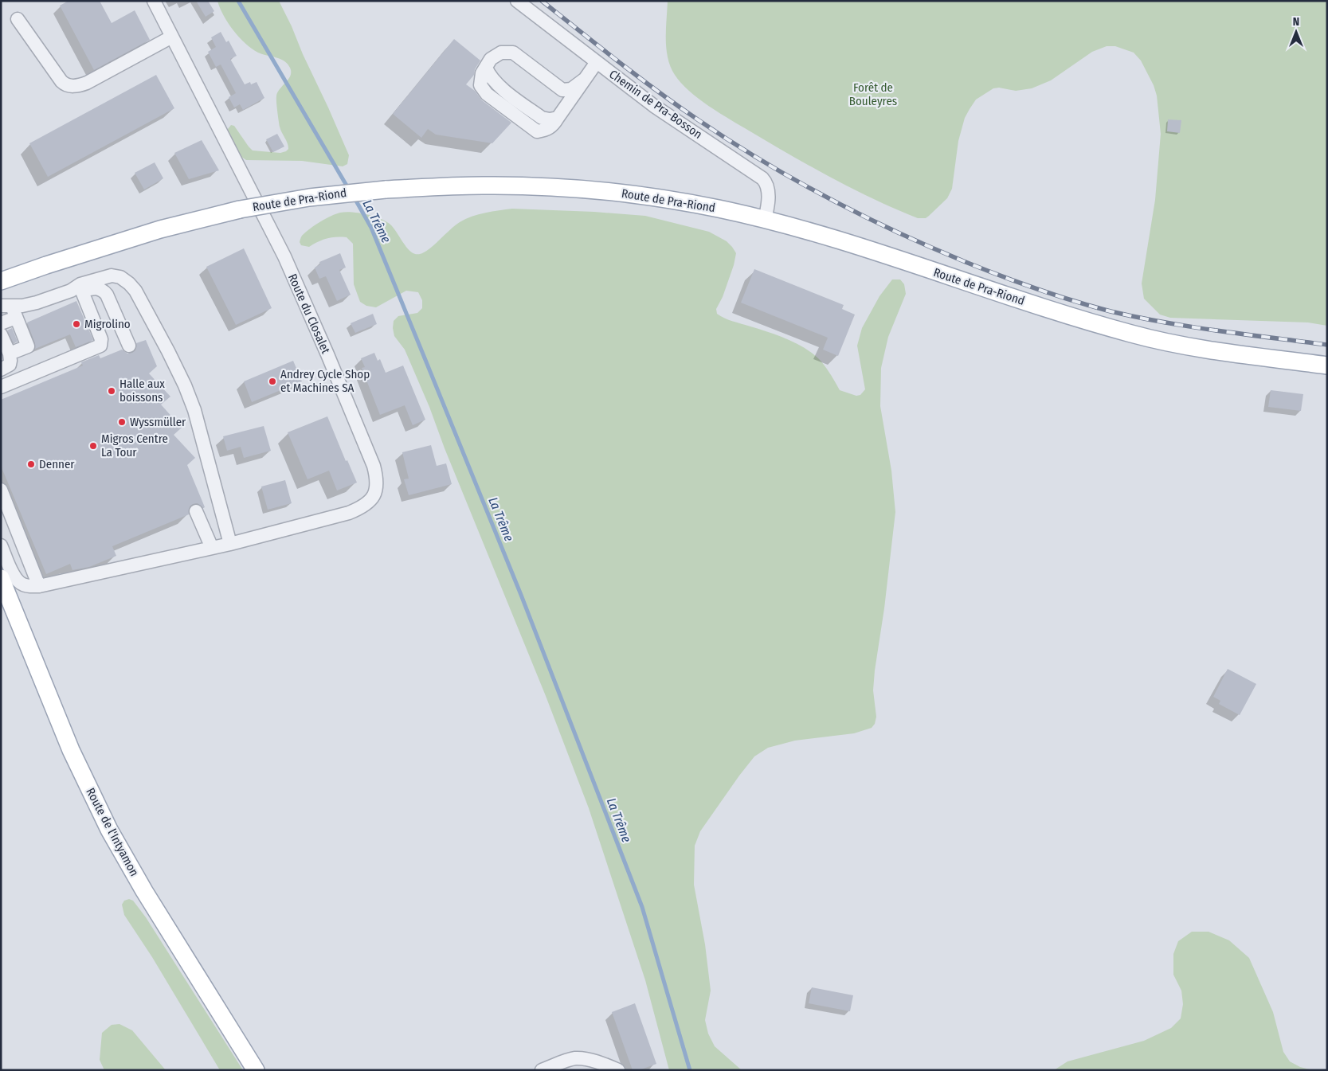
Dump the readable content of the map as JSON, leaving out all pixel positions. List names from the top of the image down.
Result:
{
  "streets": {
    "main road": ["Route de Pra-Riond", "Route de l'Intyamon"],
    "street": ["Chemin de Pra-Bosson", "Route du Closalet"]
  },
  "crossings": [
    ["Chemin de Pra-Bosson", "Route de Pra-Riond"]
  ],
  "water": ["La Trême"],
  "parks": ["Forêt de Bouleyres"],
  "places": [
    "Migrolino",
    "Andrey Cycle Shop et Machines SA",
    "Halle aux boissons",
    "Wyssmüller",
    "Migros Centre La Tour",
    "Denner"
  ],
  "north": "top"
}
